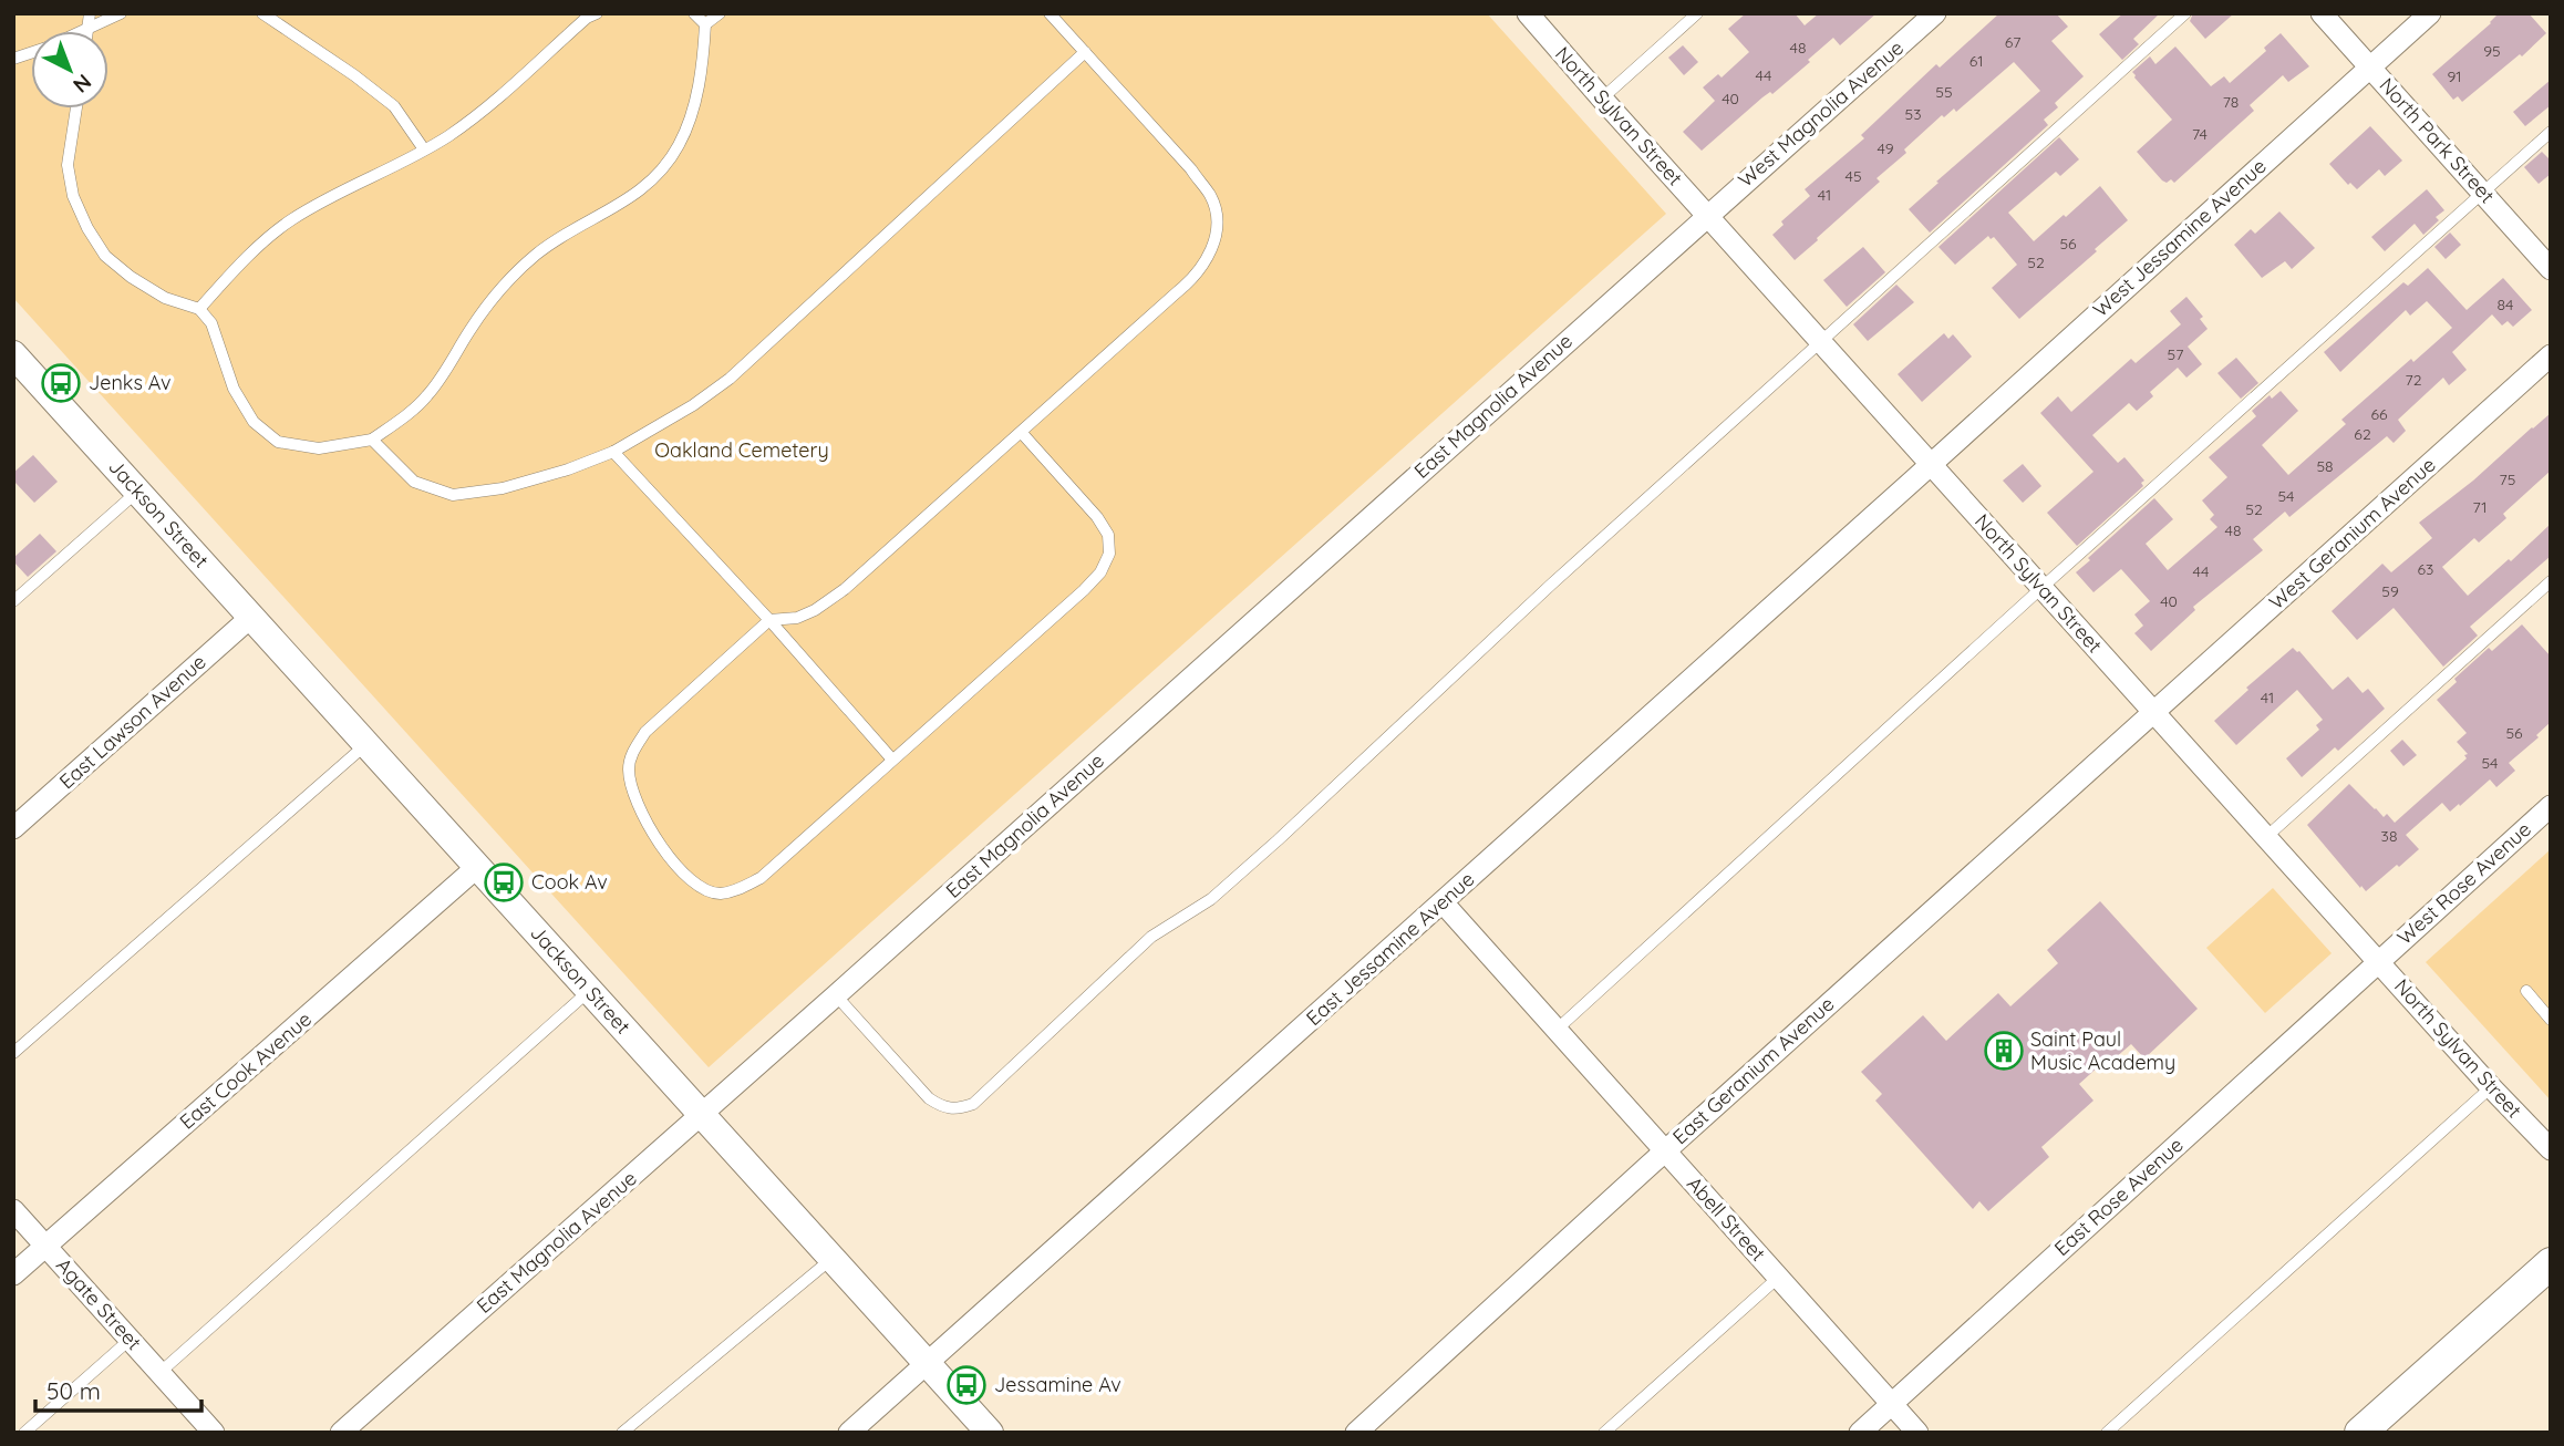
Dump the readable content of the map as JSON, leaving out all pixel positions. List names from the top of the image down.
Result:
{
  "streets": {
    "street": [
      "West Magnolia Avenue",
      "North Sylvan Street",
      "North Park Street",
      "West Jessamine Avenue",
      "East Magnolia Avenue",
      "Jackson Street",
      "West Geranium Avenue",
      "East Lawson Avenue",
      "West Rose Avenue",
      "East Jessamine Avenue",
      "East Cook Avenue",
      "East Geranium Avenue",
      "East Rose Avenue",
      "Abell Street",
      "Agate Street"
    ]
  },
  "crossings": [
    ["West Magnolia Avenue", "North Sylvan Street"],
    ["West Magnolia Avenue", "East Magnolia Avenue"],
    ["North Sylvan Street", "West Jessamine Avenue"],
    ["North Sylvan Street", "East Magnolia Avenue"],
    ["North Sylvan Street", "West Geranium Avenue"],
    ["North Sylvan Street", "West Rose Avenue"],
    ["North Sylvan Street", "East Jessamine Avenue"],
    ["North Sylvan Street", "East Geranium Avenue"],
    ["North Sylvan Street", "East Rose Avenue"],
    ["North Park Street", "West Jessamine Avenue"],
    ["West Jessamine Avenue", "East Jessamine Avenue"],
    ["East Magnolia Avenue", "Jackson Street"],
    ["Jackson Street", "East Lawson Avenue"],
    ["Jackson Street", "East Jessamine Avenue"],
    ["Jackson Street", "East Cook Avenue"],
    ["West Geranium Avenue", "East Geranium Avenue"],
    ["West Rose Avenue", "East Rose Avenue"],
    ["East Jessamine Avenue", "Abell Street"],
    ["East Cook Avenue", "Agate Street"],
    ["East Geranium Avenue", "Abell Street"],
    ["East Rose Avenue", "Abell Street"]
  ],
  "parks": ["Oakland Cemetery"],
  "places": {
    "bus stop": ["Jenks Av", "Cook Av", "Jessamine Av"],
    "building": ["Saint Paul Music Academy"]
  },
  "house_numbers": [
    "67",
    "48",
    "95",
    "61",
    "44",
    "91",
    "55",
    "40",
    "78",
    "53",
    "74",
    "49",
    "45",
    "41",
    "56",
    "52",
    "84",
    "57",
    "72",
    "66",
    "62",
    "58",
    "75",
    "54",
    "71",
    "52",
    "48",
    "63",
    "44",
    "59",
    "40",
    "41",
    "56",
    "54",
    "38"
  ],
  "scale_bar": "50 m",
  "north": "bottom right"
}
